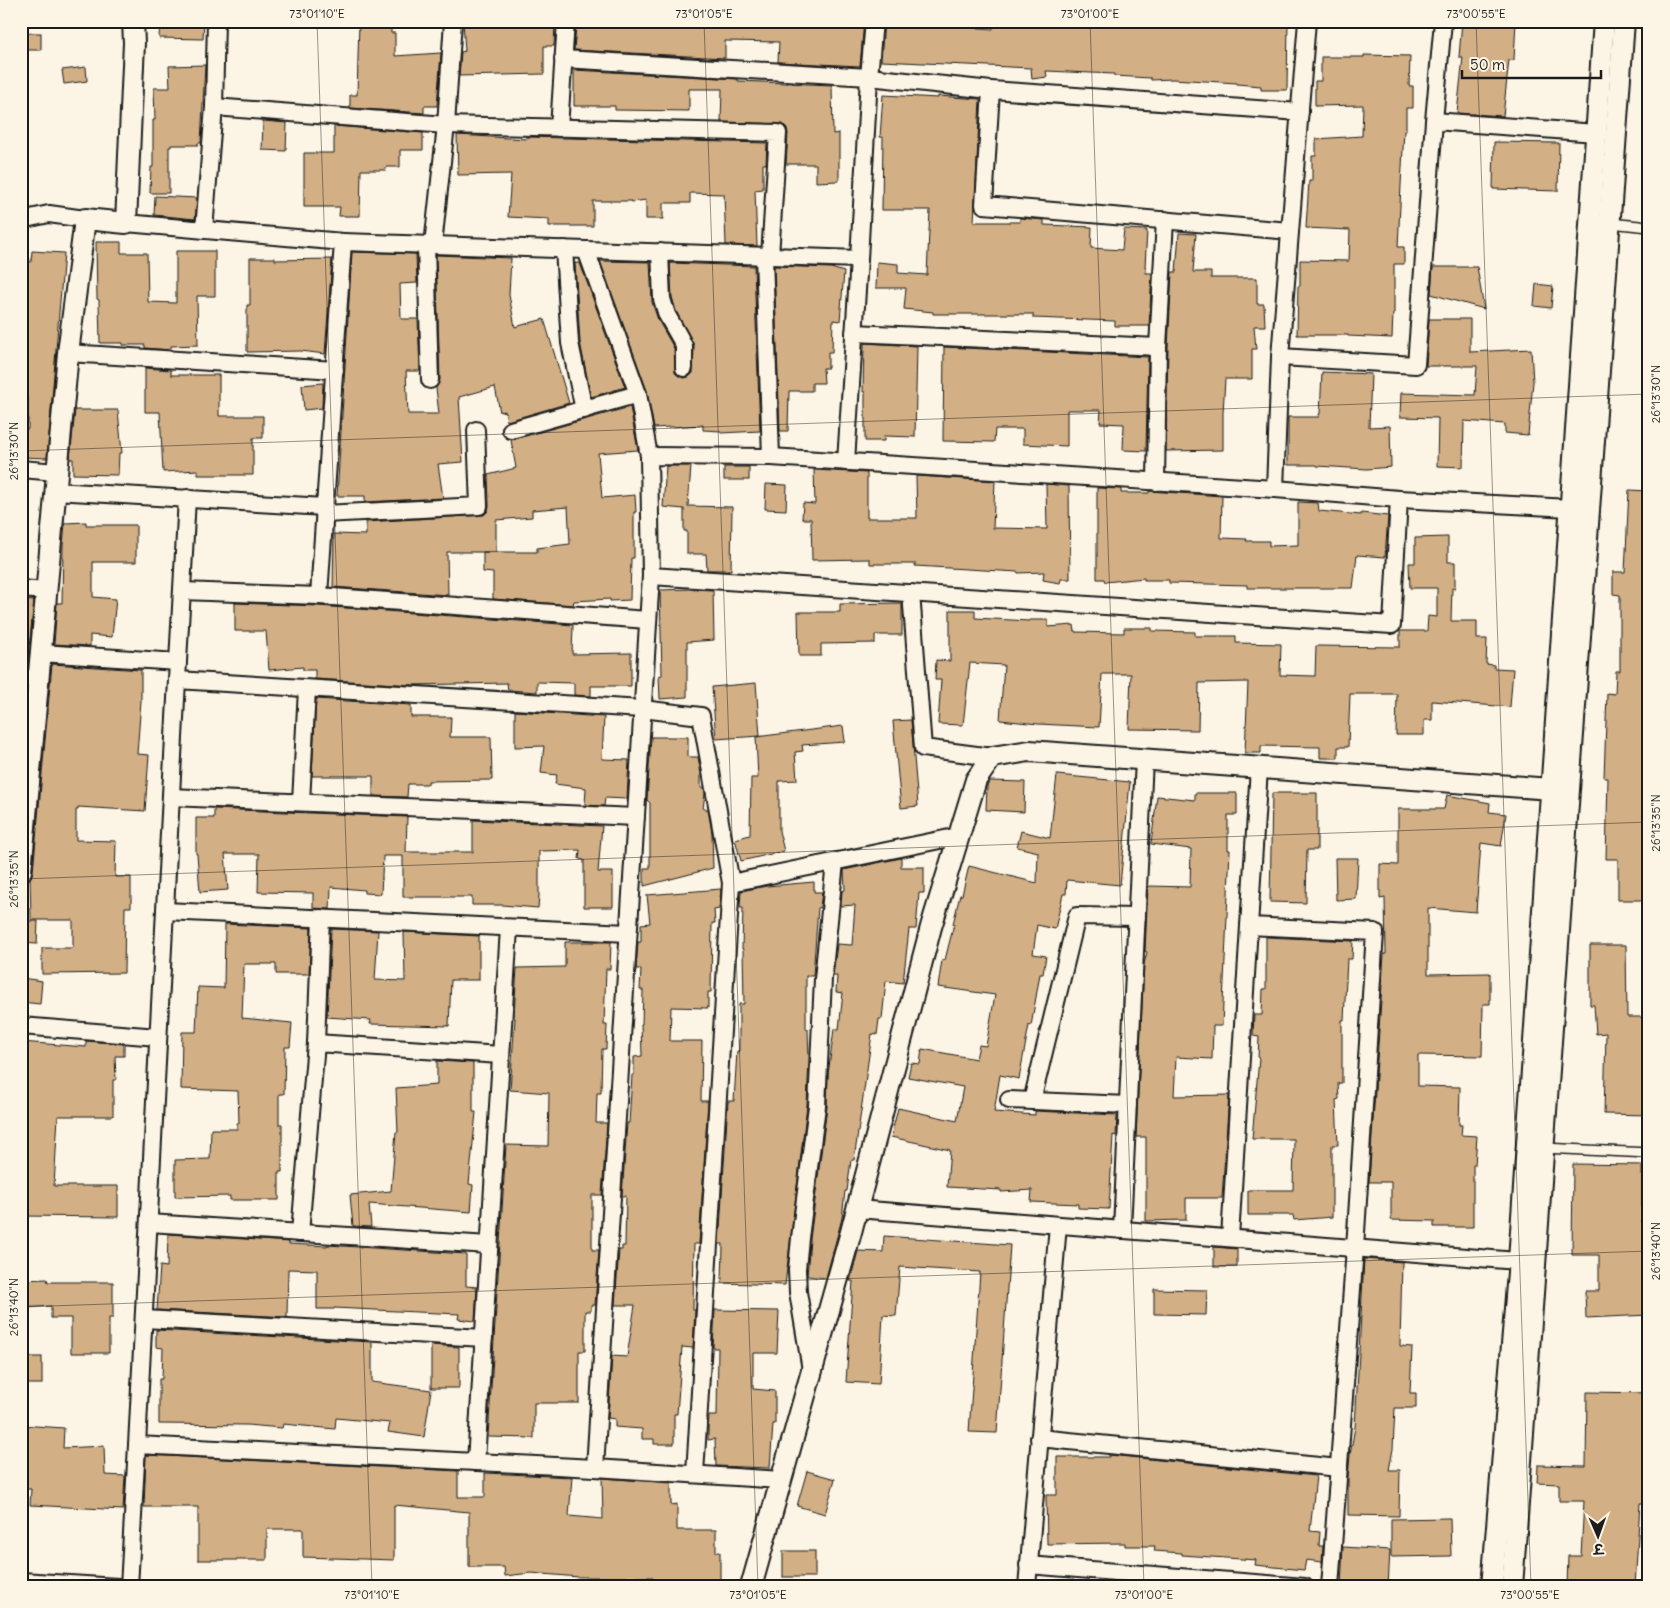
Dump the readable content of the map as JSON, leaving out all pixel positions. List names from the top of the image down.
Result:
{
  "scale_bar": "50 m",
  "north": "bottom",
  "coordinates": [
    "73°01'10\"E",
    "73°01'05\"E",
    "73°01'00\"E",
    "73°00'55\"E",
    "26°13'30\"N",
    "26°13'35\"N",
    "26°13'40\"N"
  ]
}
